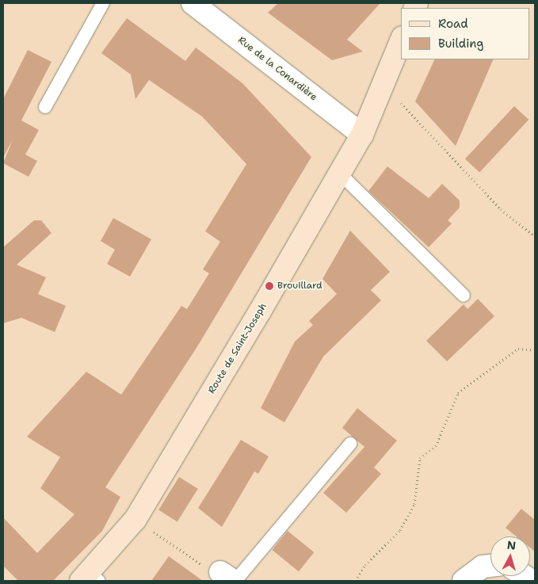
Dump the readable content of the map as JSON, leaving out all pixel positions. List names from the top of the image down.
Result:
{
  "streets": {
    "street": ["Rue de la Conardière", "Route de Saint-Joseph"]
  },
  "crossings": [
    ["Rue de la Conardière", "Route de Saint-Joseph"]
  ],
  "places": ["Brouillard"],
  "legend": ["Road", "Building"],
  "north": "top"
}
